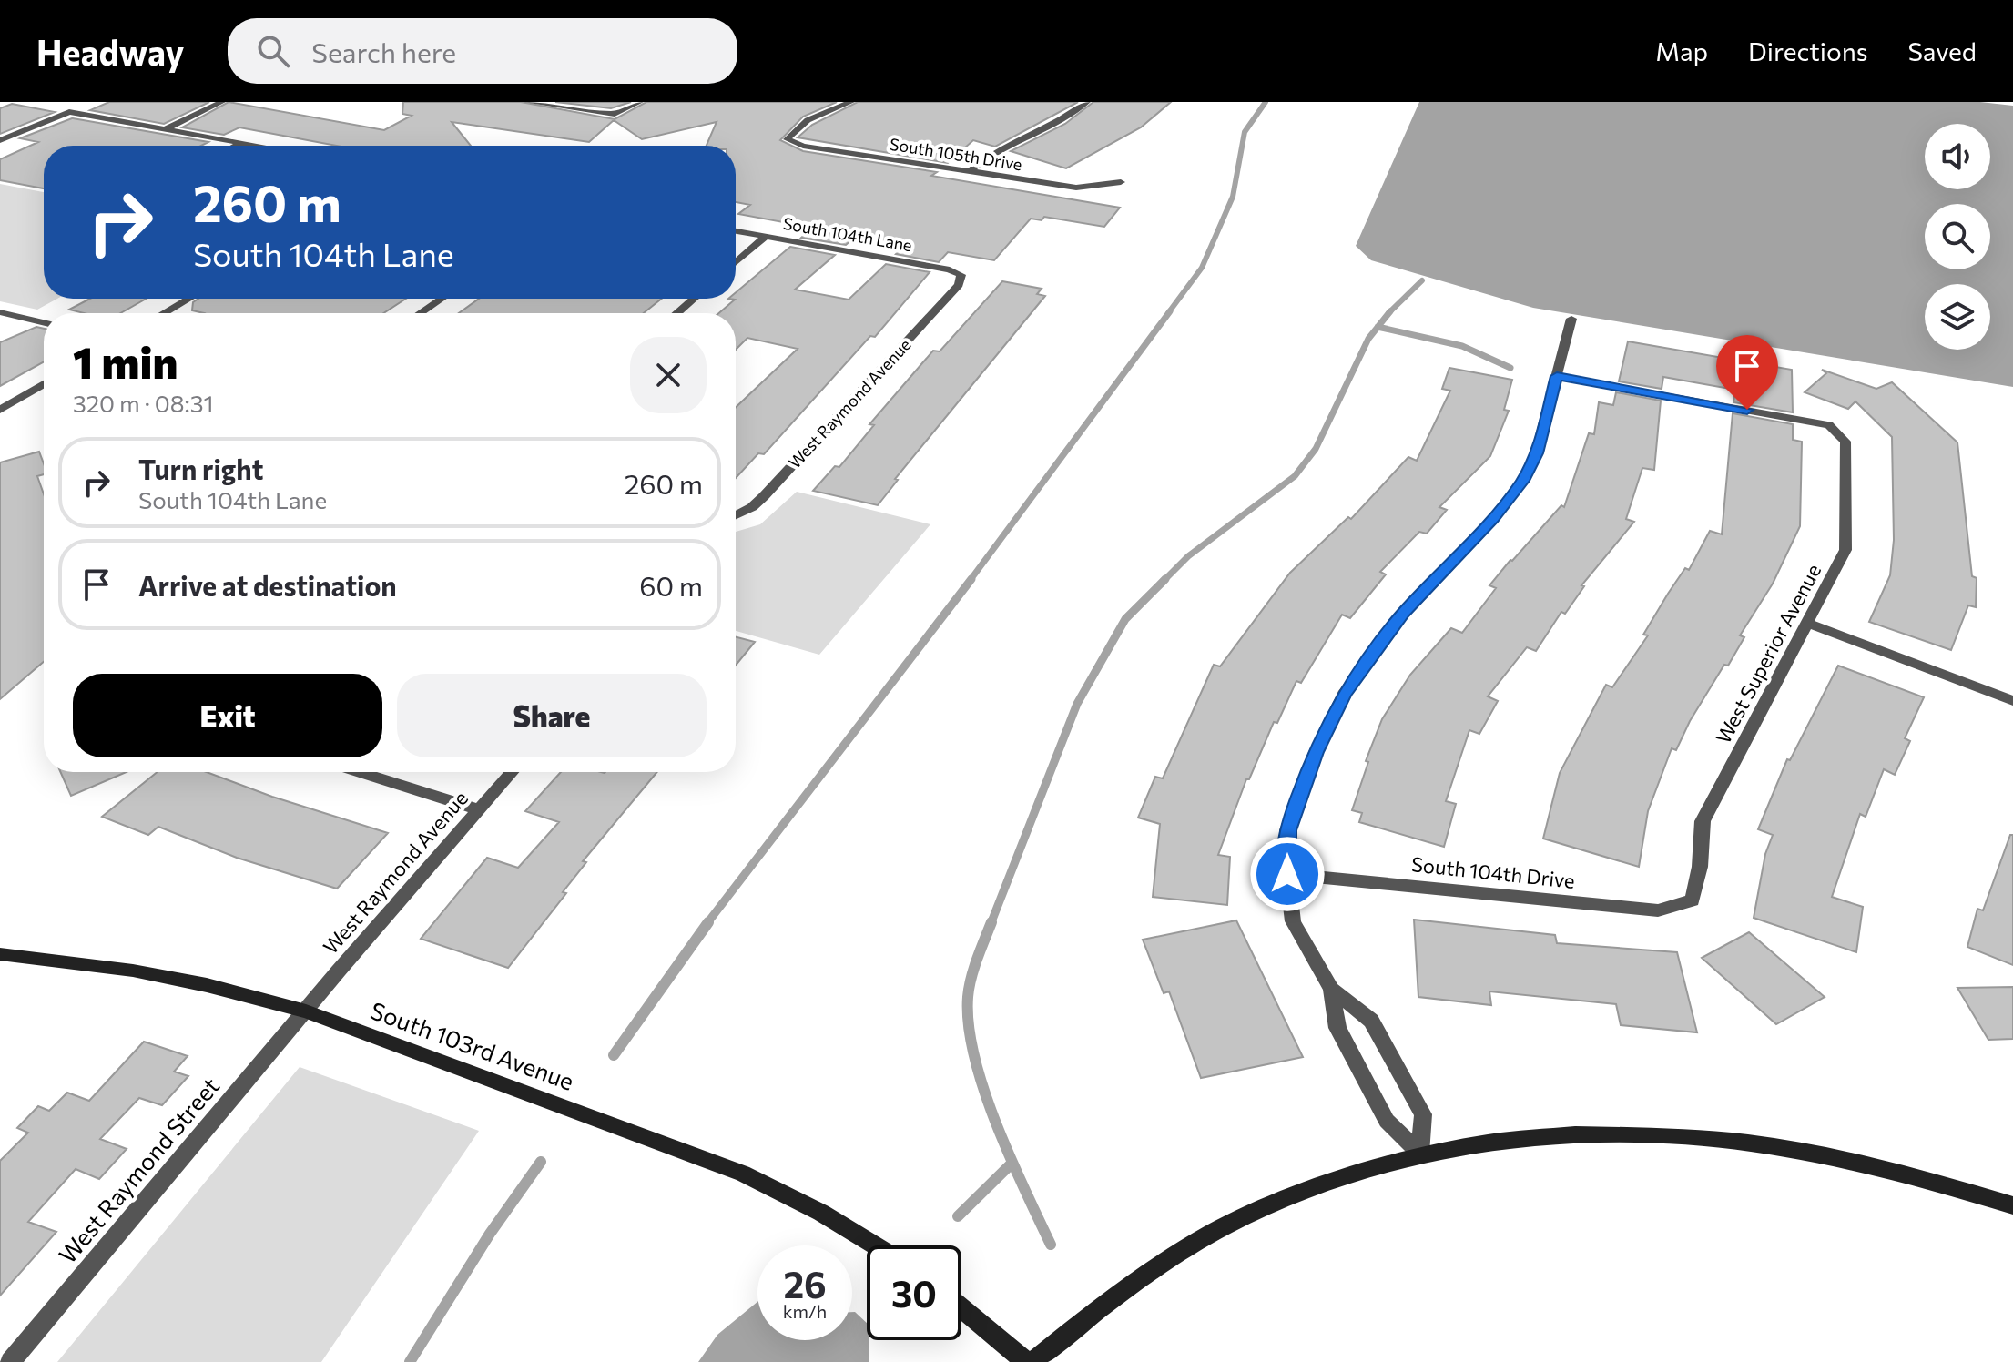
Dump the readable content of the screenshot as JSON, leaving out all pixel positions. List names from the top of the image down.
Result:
{
  "streets": {
    "street": [
      "South 105th Drive",
      "South 104th Lane",
      "West Raymond Avenue",
      "West Superior Avenue",
      "South 104th Drive",
      "South 103rd Avenue",
      "West Raymond Street"
    ]
  },
  "crossings": [
    ["South 104th Lane", "West Raymond Avenue"],
    ["West Raymond Avenue", "South 103rd Avenue"],
    ["West Raymond Avenue", "West Raymond Street"],
    ["West Superior Avenue", "South 104th Drive"],
    ["South 103rd Avenue", "West Raymond Street"]
  ],
  "page": {
    "header": "Headway",
    "search": "Search here",
    "nav": ["Map", "Directions", "Saved"],
    "turn": ["260 m", "South 104th Lane"],
    "heading": ["1 min", "320 m · 08:31"],
    "list": [
      {
        "name": "Turn right",
        "note": "South 104th Lane",
        "value": "260 m"
      },
      {
        "name": "Arrive at destination",
        "value": "60 m"
      }
    ],
    "buttons": ["Exit", "Share"],
    "speed": "26 km/h",
    "limit": "30"
  }
}
